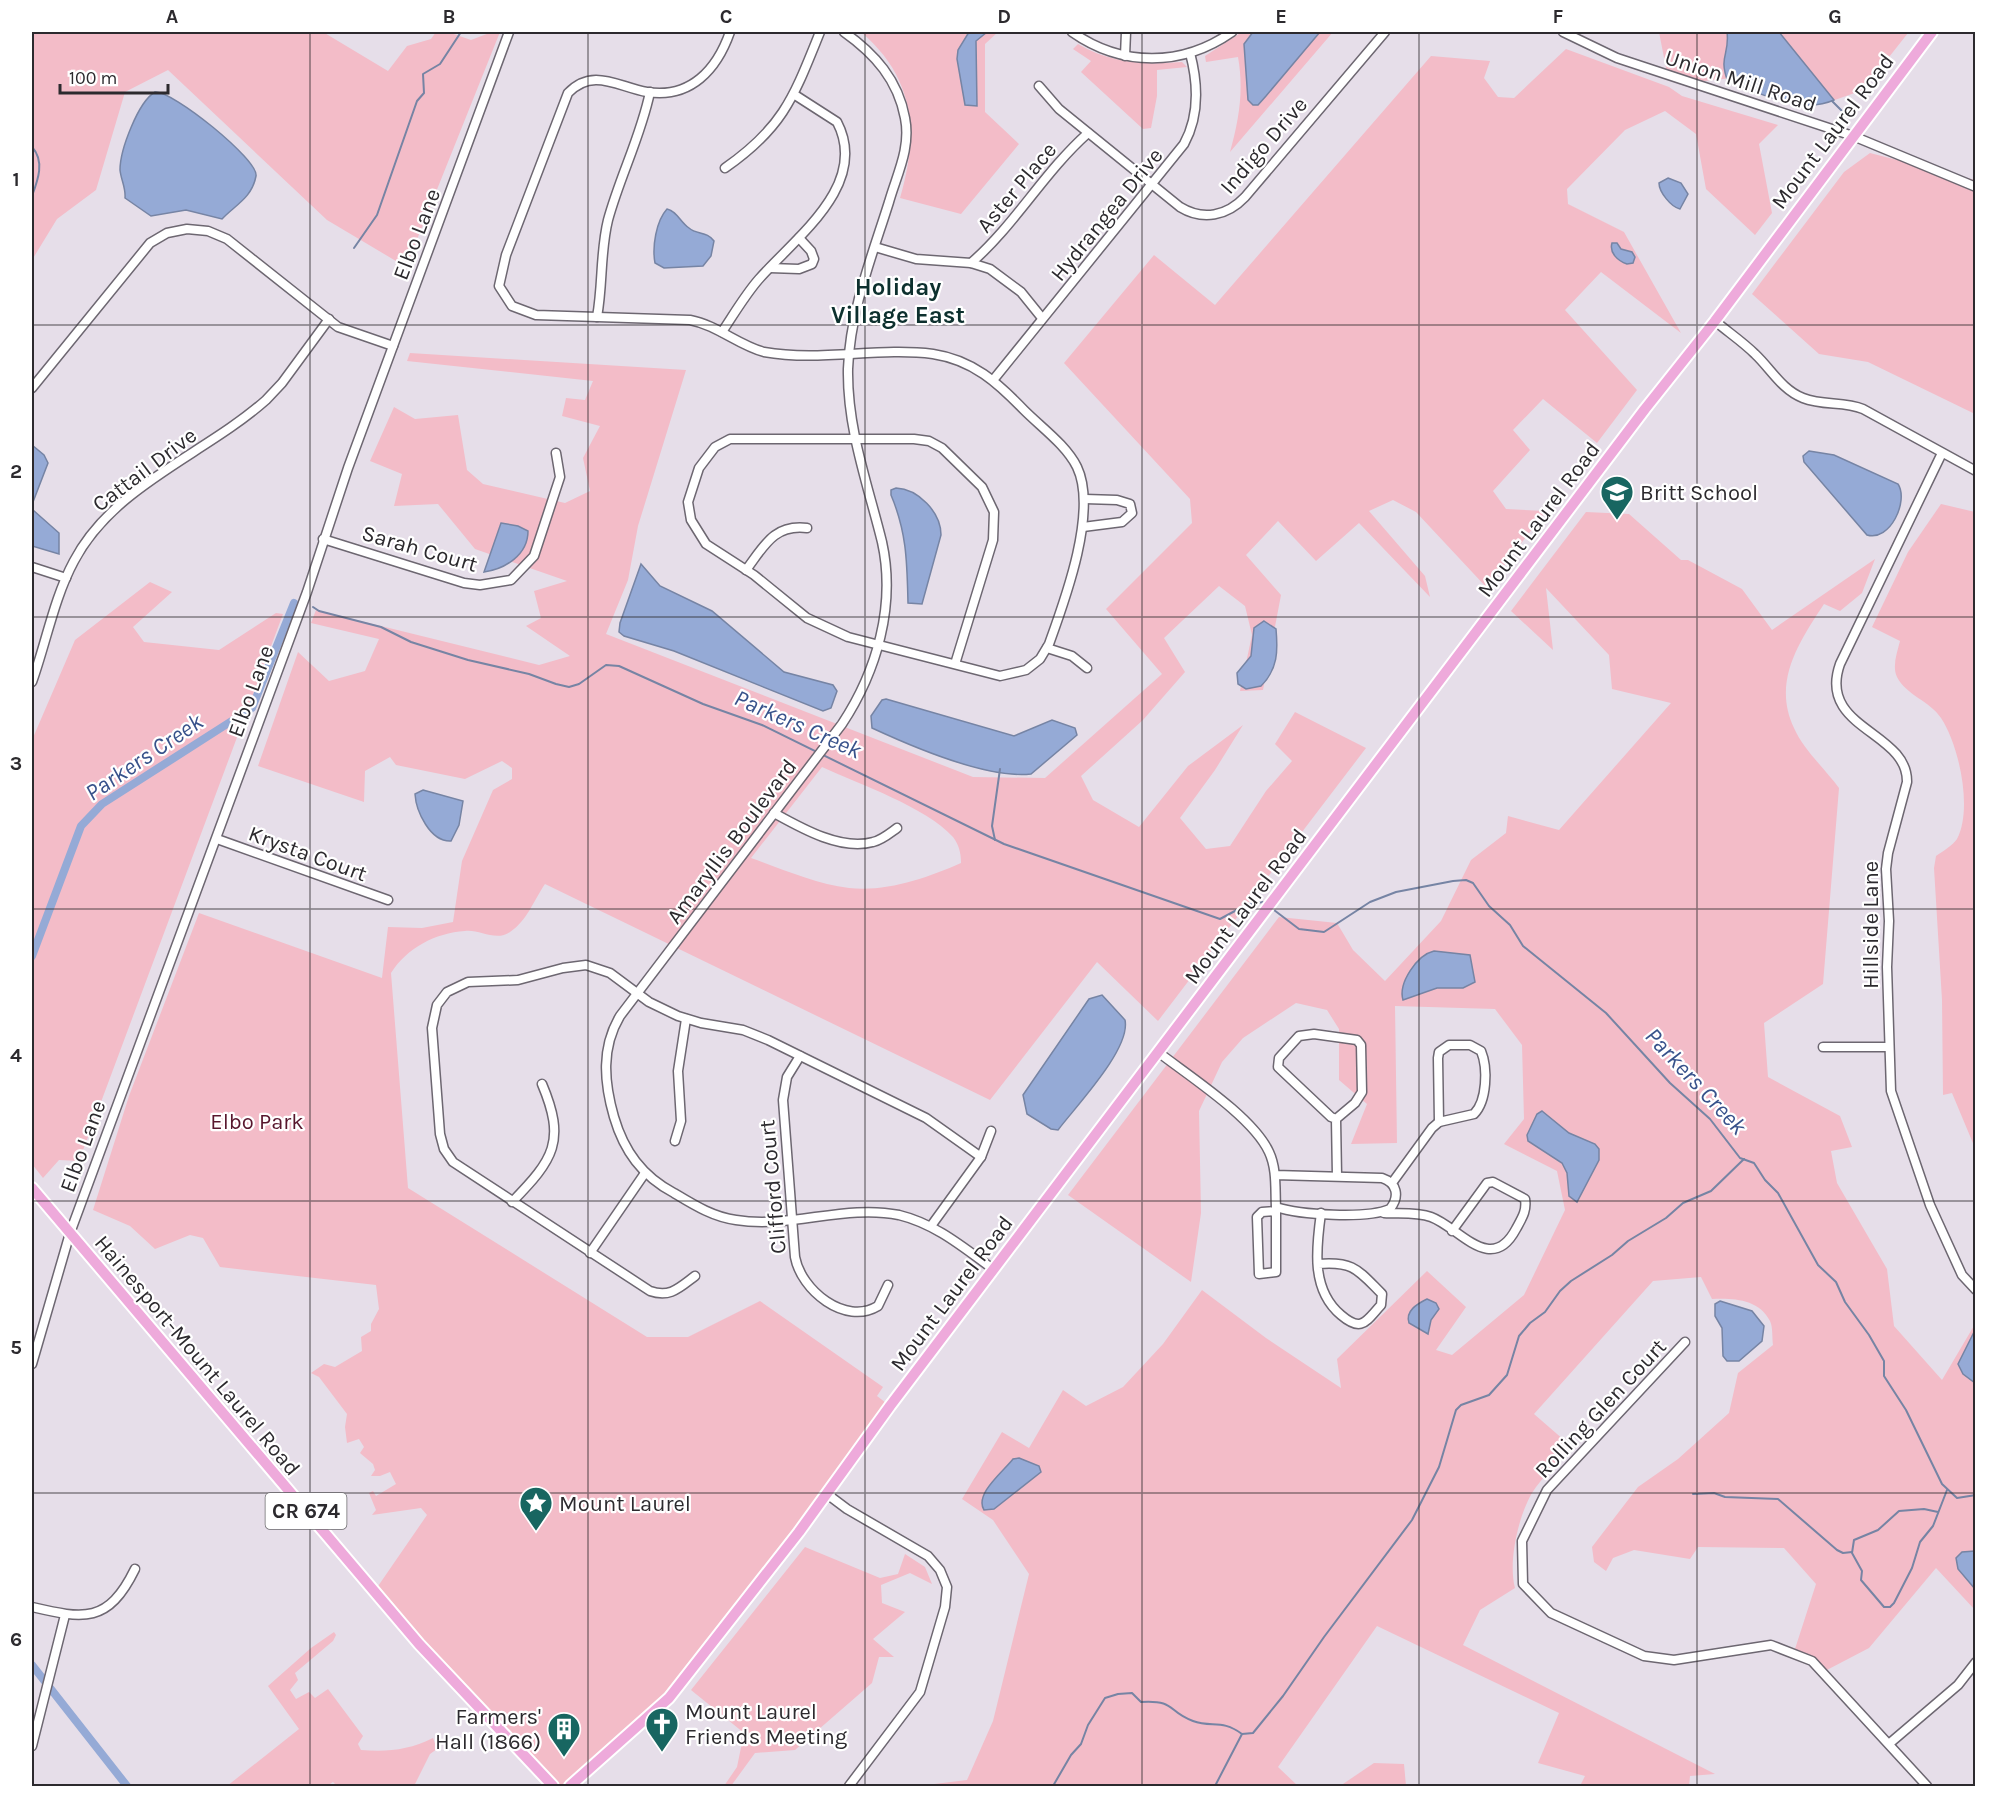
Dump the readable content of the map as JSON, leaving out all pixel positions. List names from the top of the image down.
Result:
{
  "streets": {
    "main road": ["Mount Laurel Road", "Hainesport-Mount Laurel Road", "CR 674"],
    "street": [
      "Union Mill Road",
      "Indigo Drive",
      "Aster Place",
      "Hydrangea Drive",
      "Elbo Lane",
      "Cattail Drive",
      "Sarah Court",
      "Amaryllis Boulevard",
      "Krysta Court",
      "Hillside Lane",
      "Clifford Court",
      "Rolling Glen Court"
    ]
  },
  "crossings": [
    ["Union Mill Road", "Mount Laurel Road"],
    ["Mount Laurel Road", "Amaryllis Boulevard"],
    ["Indigo Drive", "Aster Place"],
    ["Indigo Drive", "Hydrangea Drive"],
    ["Elbo Lane", "Sarah Court"],
    ["Elbo Lane", "Krysta Court"],
    ["Elbo Lane", "Hainesport-Mount Laurel Road"],
    ["Amaryllis Boulevard", "Clifford Court"]
  ],
  "districts": ["Holiday Village East"],
  "water": ["Parkers Creek"],
  "parks": ["Elbo Park"],
  "places": {
    "school or university": ["Britt School"],
    "place": ["Mount Laurel"],
    "church": ["Mount Laurel Friends Meeting"],
    "building": ["Farmers' Hall (1866)"]
  },
  "scale_bar": "100 m",
  "grid": {
    "columns": [
      "A",
      "B",
      "C",
      "D",
      "E",
      "F",
      "G"
    ],
    "rows": [
      "1",
      "2",
      "3",
      "4",
      "5",
      "6"
    ]
  }
}
